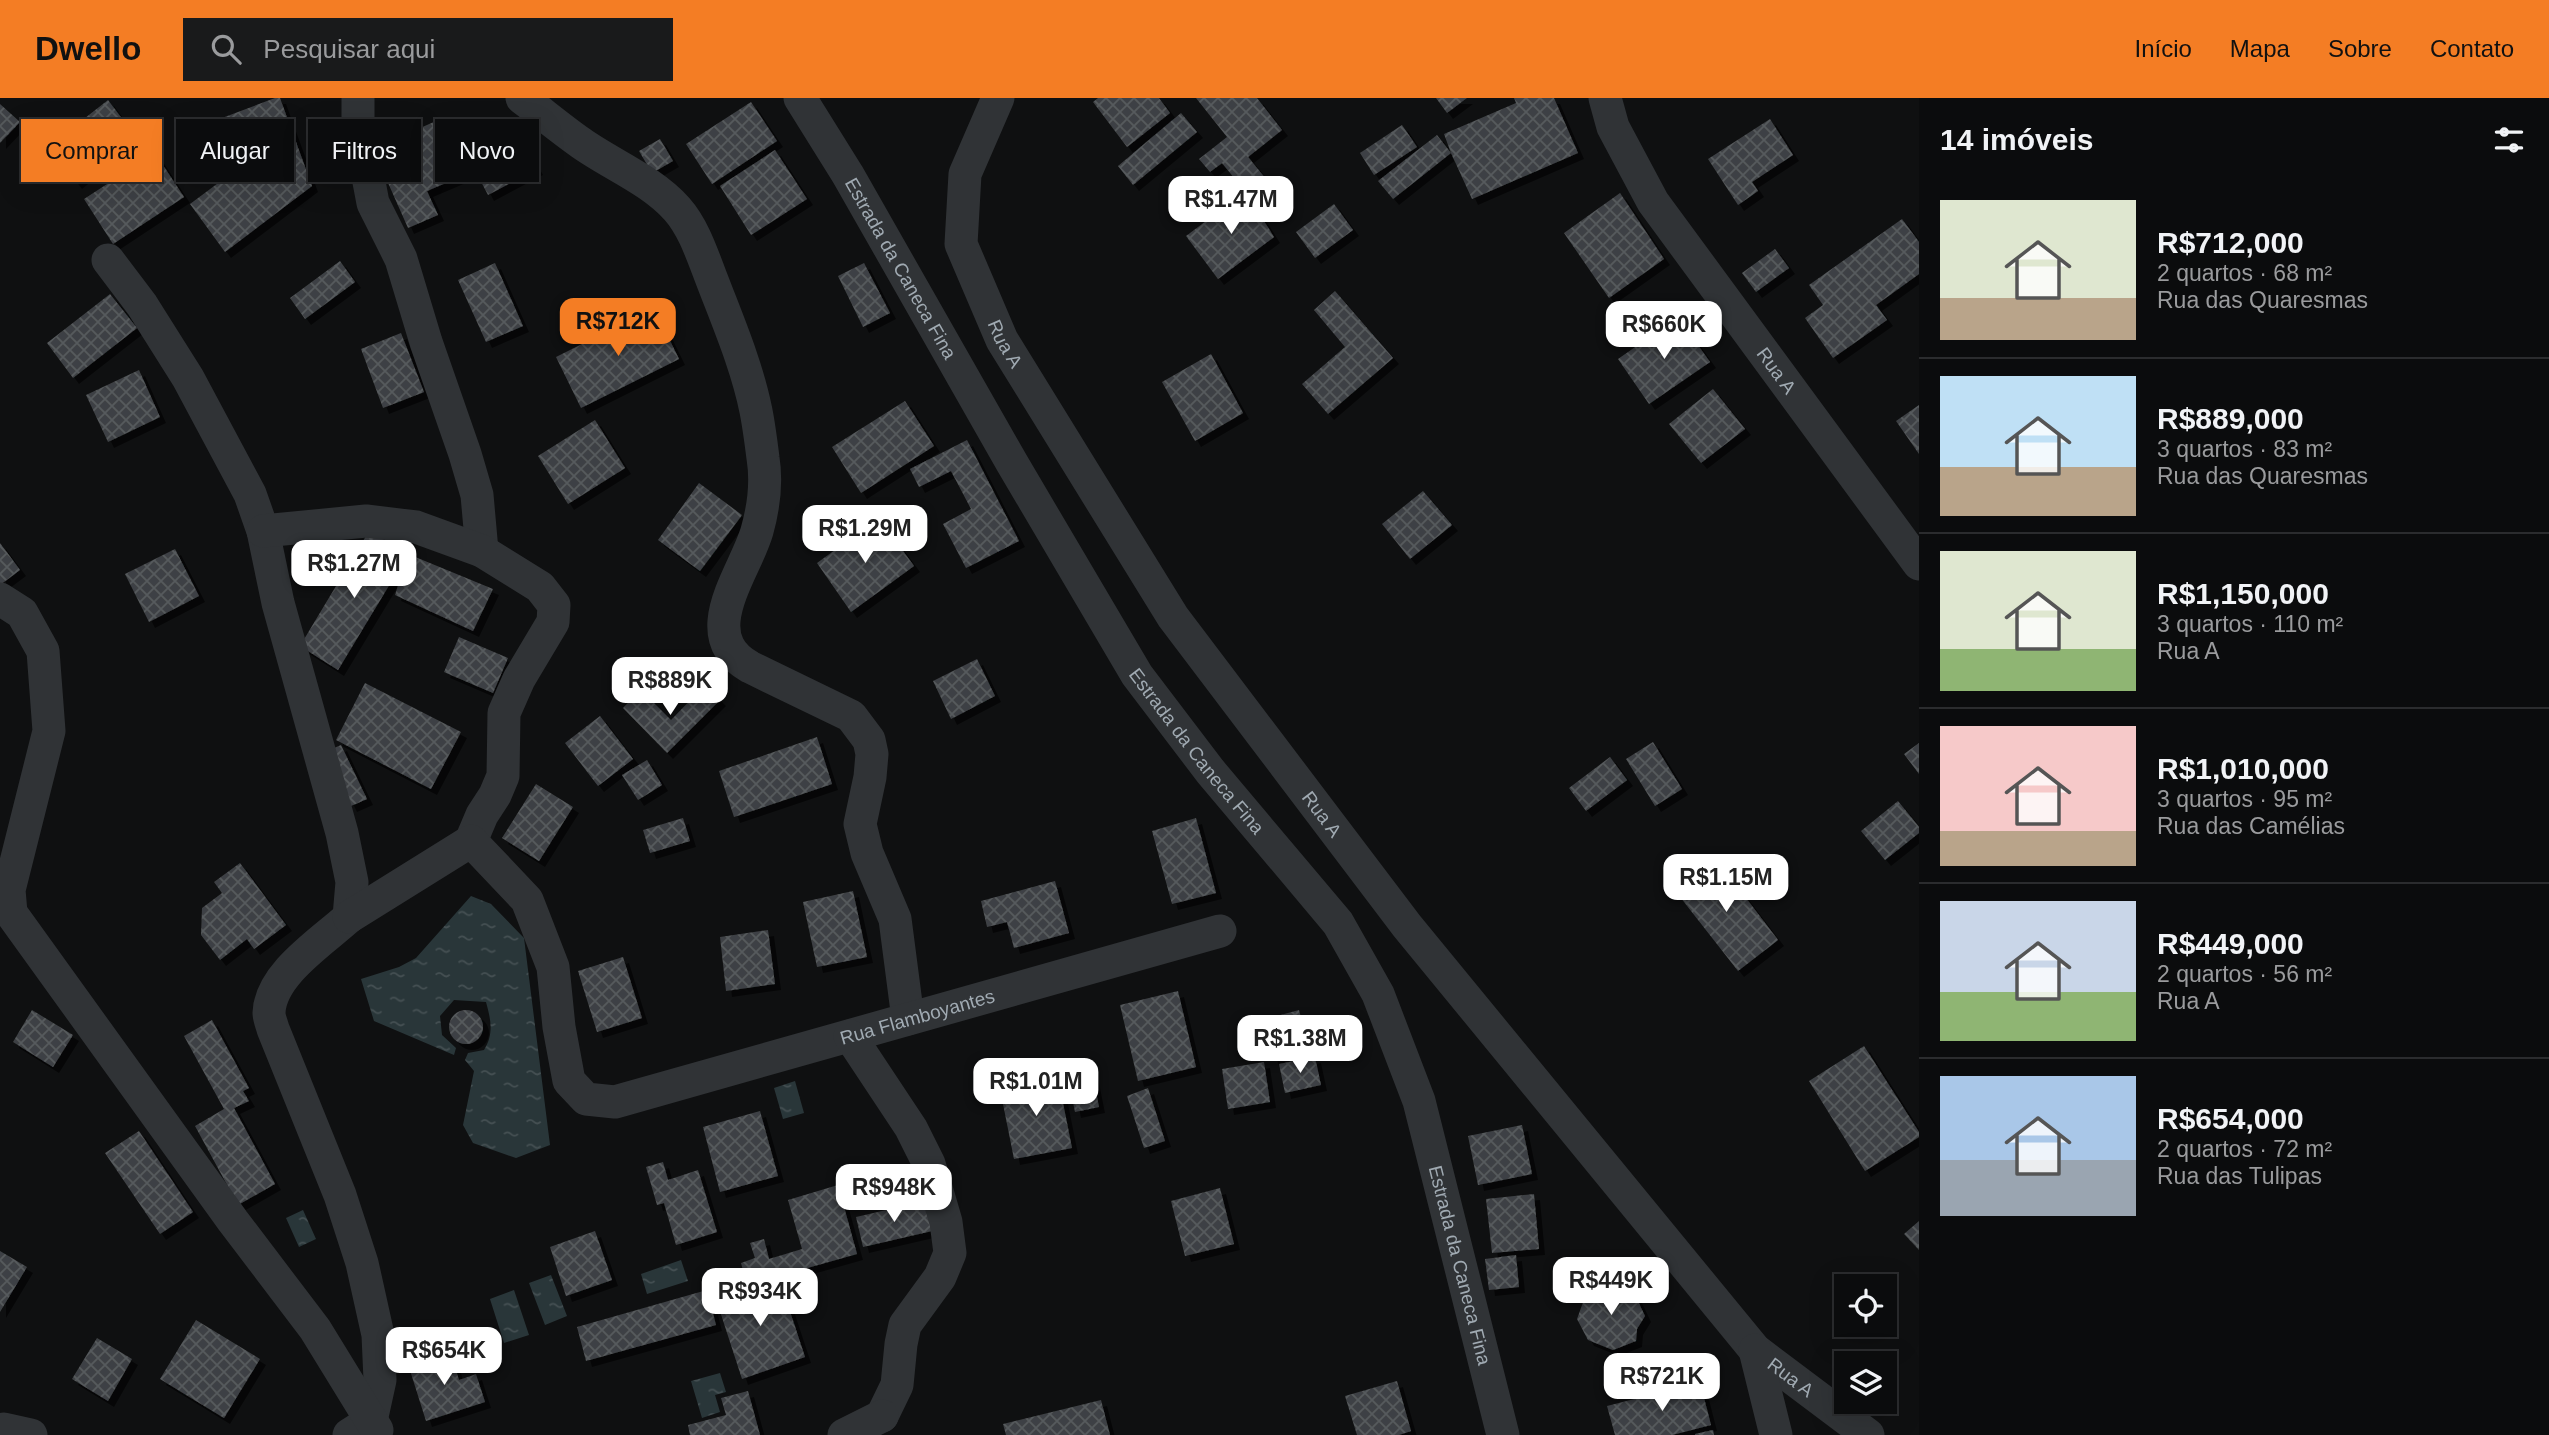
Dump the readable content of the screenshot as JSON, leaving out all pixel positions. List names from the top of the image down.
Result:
{
  "streets": {
    "street": ["Estrada da Caneca Fina", "Rua A", "Rua Flamboyantes"]
  },
  "page": {
    "header": "Dwello",
    "search": "Pesquisar aqui",
    "nav": [
      "Início",
      "Mapa",
      "Sobre",
      "Contato"
    ],
    "heading": "14 imóveis",
    "chip": [
      "Comprar",
      "Alugar",
      "Filtros",
      "Novo"
    ],
    "price": [
      "R$1.47M",
      "R$712K",
      "R$660K",
      "R$1.29M",
      "R$1.27M",
      "R$889K",
      "R$1.15M",
      "R$1.38M",
      "R$1.01M",
      "R$948K",
      "R$449K",
      "R$934K",
      "R$654K",
      "R$721K"
    ],
    "list": [
      {
        "name": "R$712,000",
        "note": "2 quartos · 68 m² · Rua das Quaresmas"
      },
      {
        "name": "R$889,000",
        "note": "3 quartos · 83 m² · Rua das Quaresmas"
      },
      {
        "name": "R$1,150,000",
        "note": "3 quartos · 110 m² · Rua A"
      },
      {
        "name": "R$1,010,000",
        "note": "3 quartos · 95 m² · Rua das Camélias"
      },
      {
        "name": "R$449,000",
        "note": "2 quartos · 56 m² · Rua A"
      },
      {
        "name": "R$654,000",
        "note": "2 quartos · 72 m² · Rua das Tulipas"
      }
    ]
  }
}
